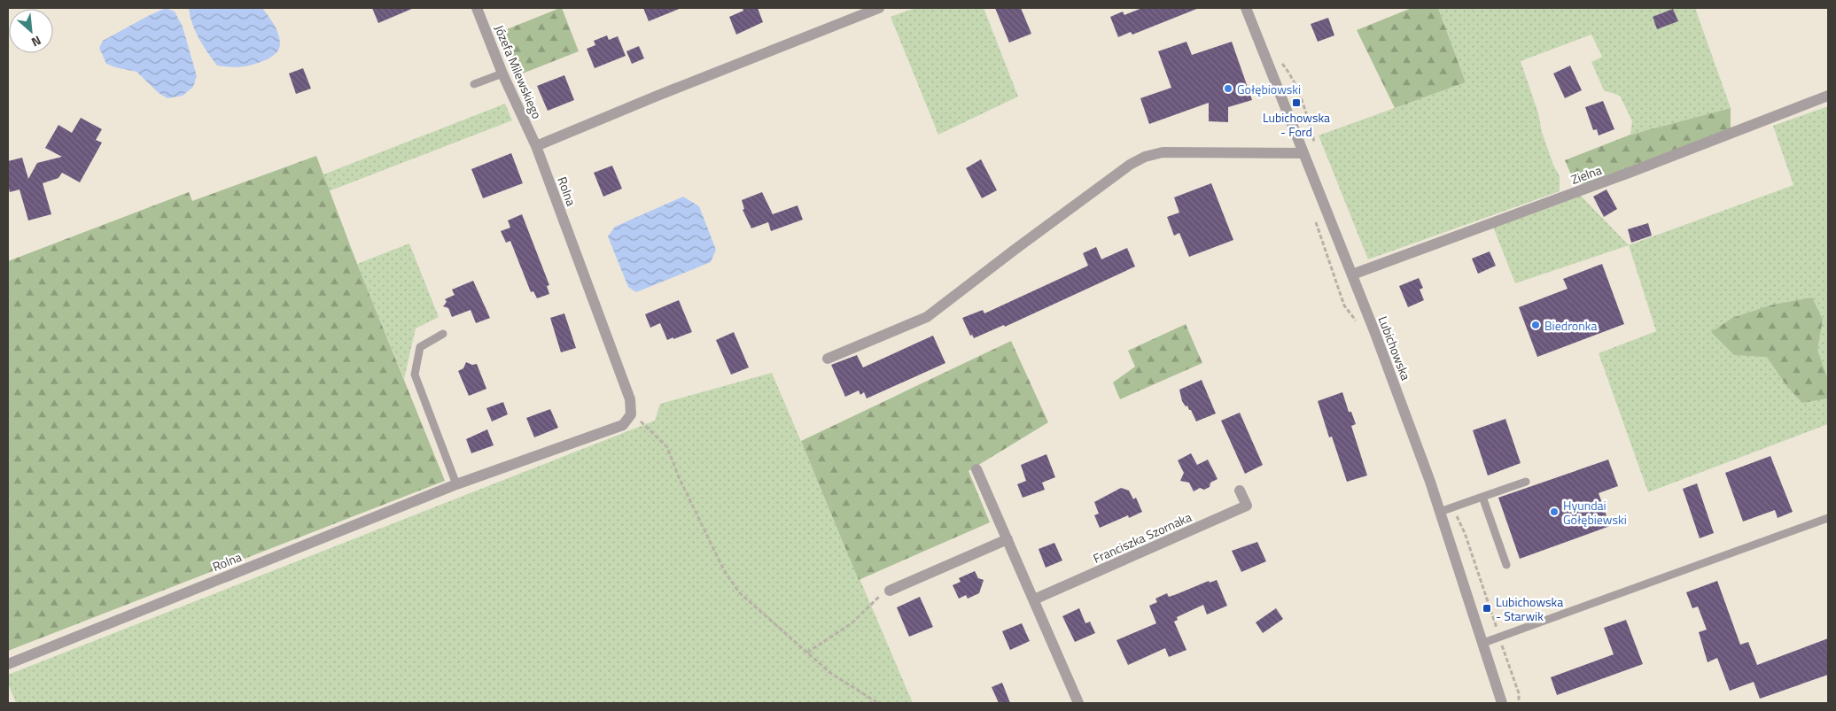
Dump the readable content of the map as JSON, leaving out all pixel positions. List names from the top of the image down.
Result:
{
  "streets": {
    "street": [
      "Józefa Milewskiego",
      "Zielna",
      "Rolna",
      "Lubichowska",
      "Franciszka Szornaka"
    ]
  },
  "crossings": [
    ["Józefa Milewskiego", "Rolna"],
    ["Zielna", "Lubichowska"]
  ],
  "places": {
    "other": ["Gołębiowski", "Biedronka", "Hyundai Gołębiewski"],
    "transit": ["Lubichowska - Ford", "Lubichowska - Starwik"]
  },
  "north": "bottom right"
}
